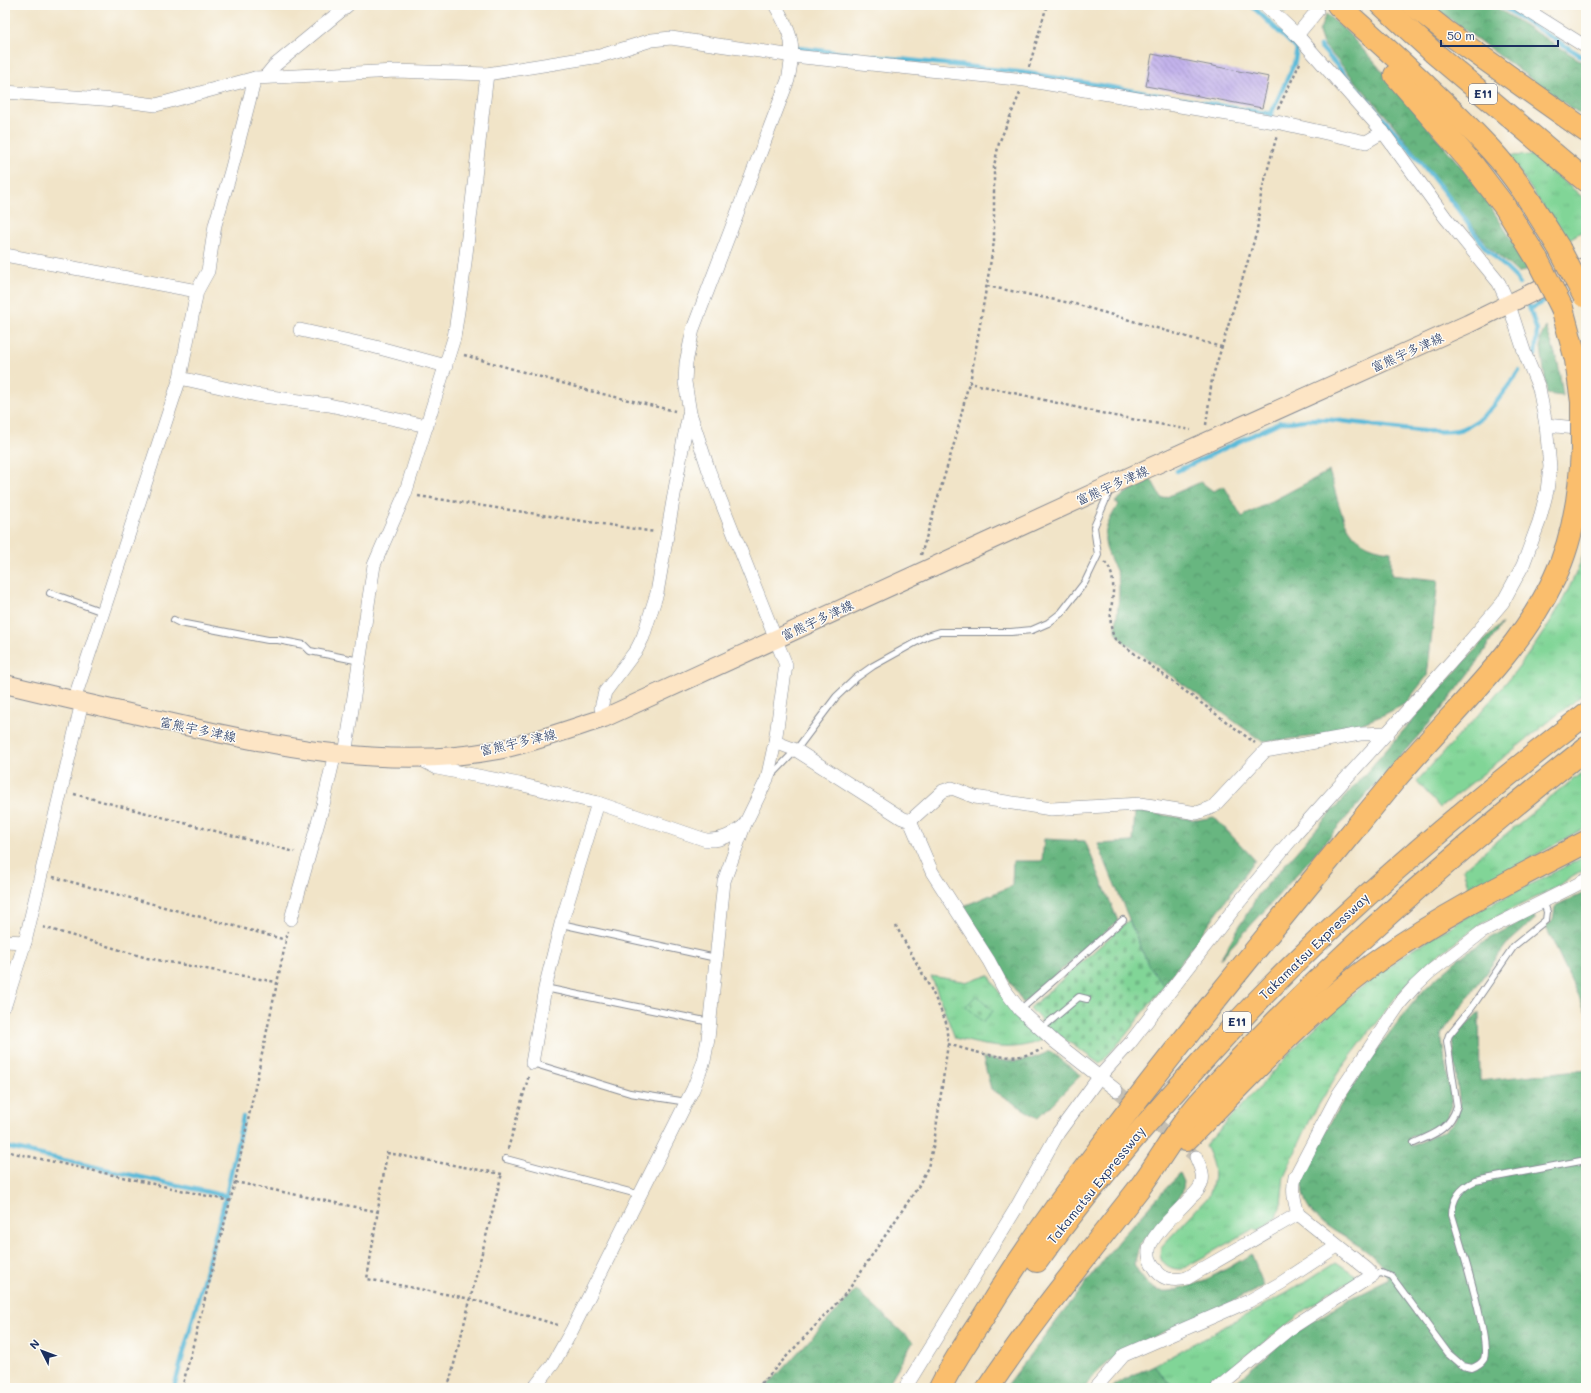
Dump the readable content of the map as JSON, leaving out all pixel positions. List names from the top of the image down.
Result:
{
  "streets": {
    "highway": ["E11", "Takamatsu Expressway"],
    "main road": ["富熊宇多津線"]
  },
  "scale_bar": "50 m",
  "north": "top left"
}
